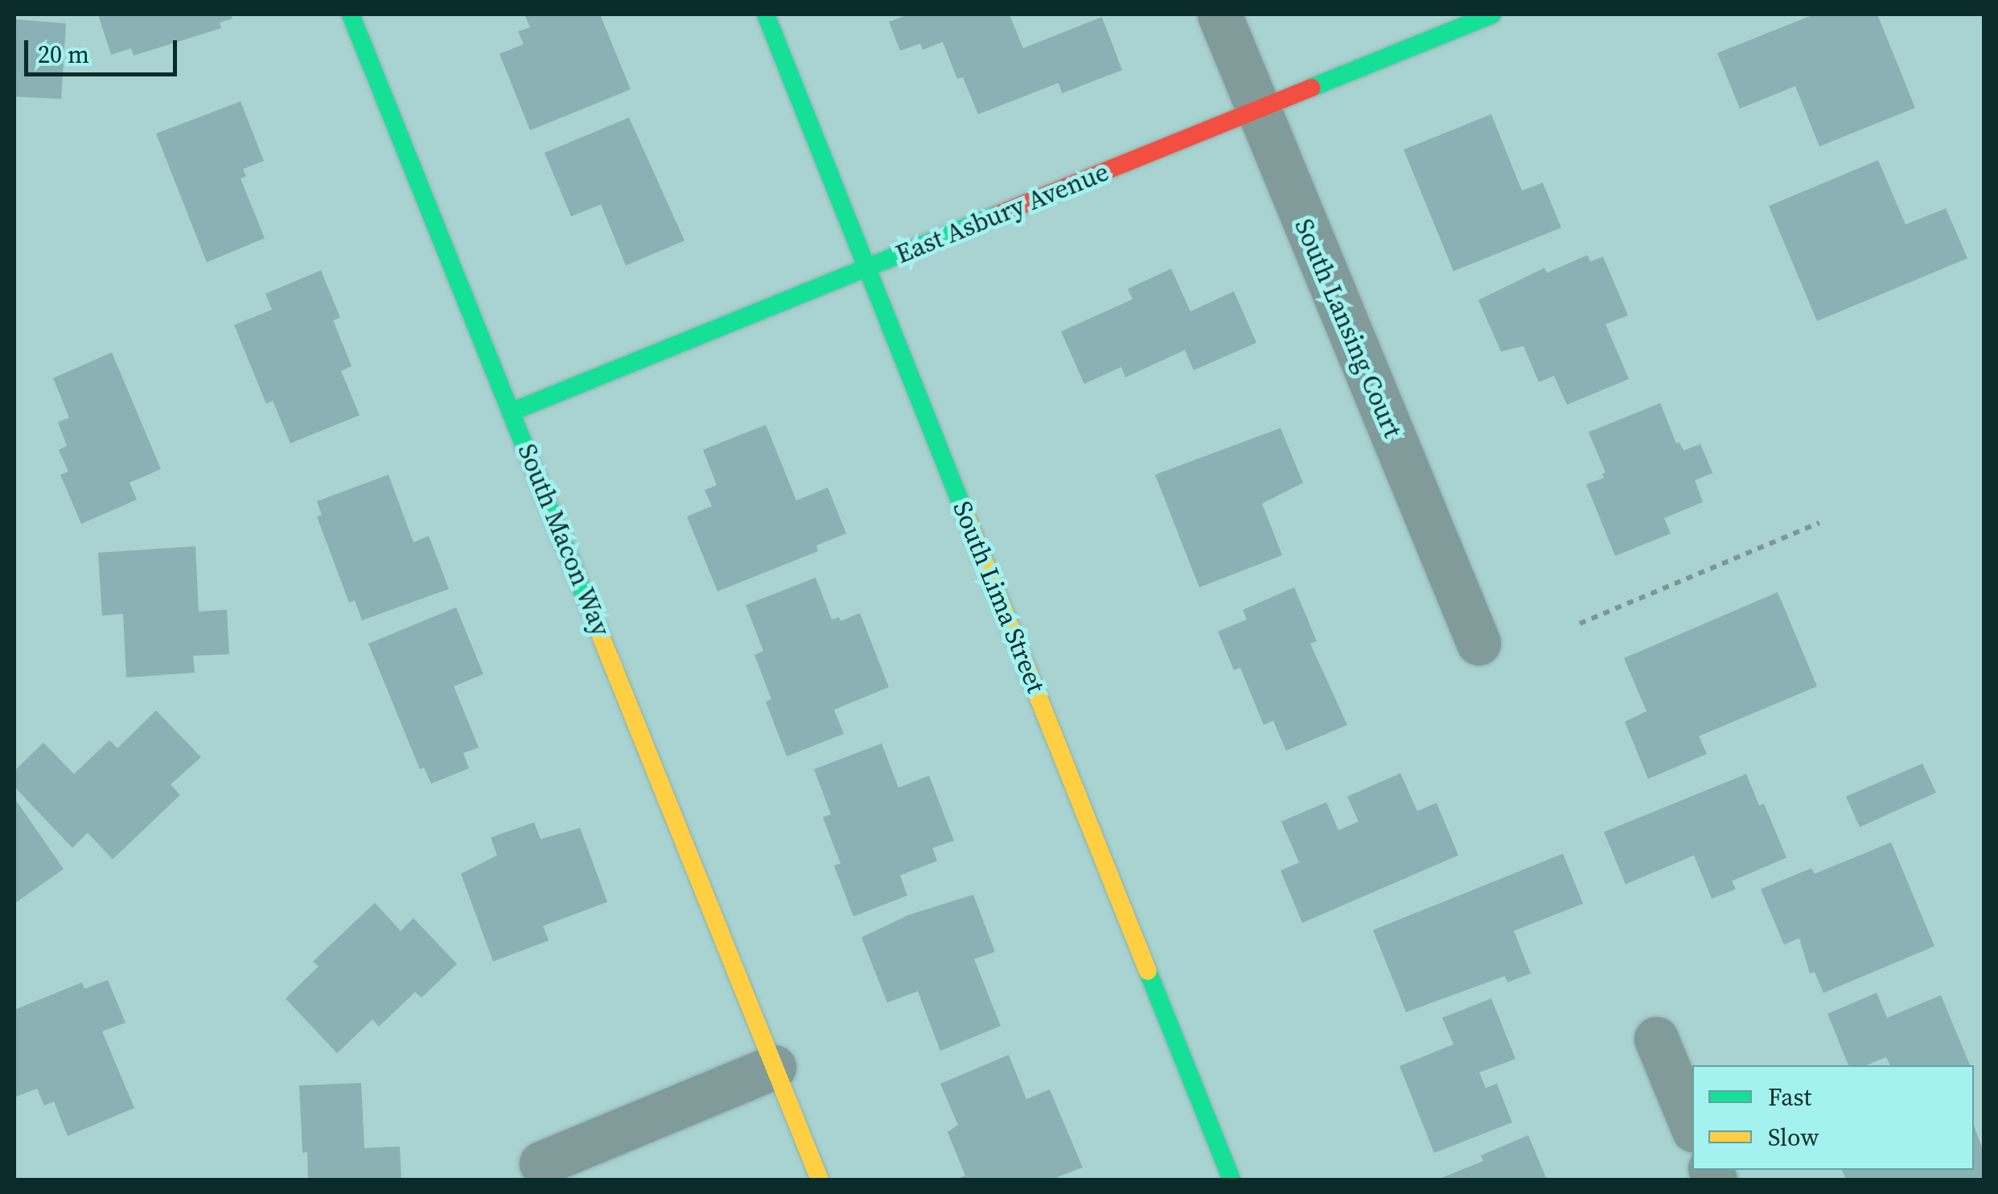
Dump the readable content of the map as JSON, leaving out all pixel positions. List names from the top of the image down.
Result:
{
  "streets": {
    "street": [
      "East Asbury Avenue",
      "South Lansing Court",
      "South Macon Way",
      "South Lima Street"
    ]
  },
  "crossings": [
    ["East Asbury Avenue", "South Lansing Court"],
    ["East Asbury Avenue", "South Macon Way"],
    ["East Asbury Avenue", "South Lima Street"]
  ],
  "legend": ["Fast", "Slow"],
  "scale_bar": "20 m"
}
